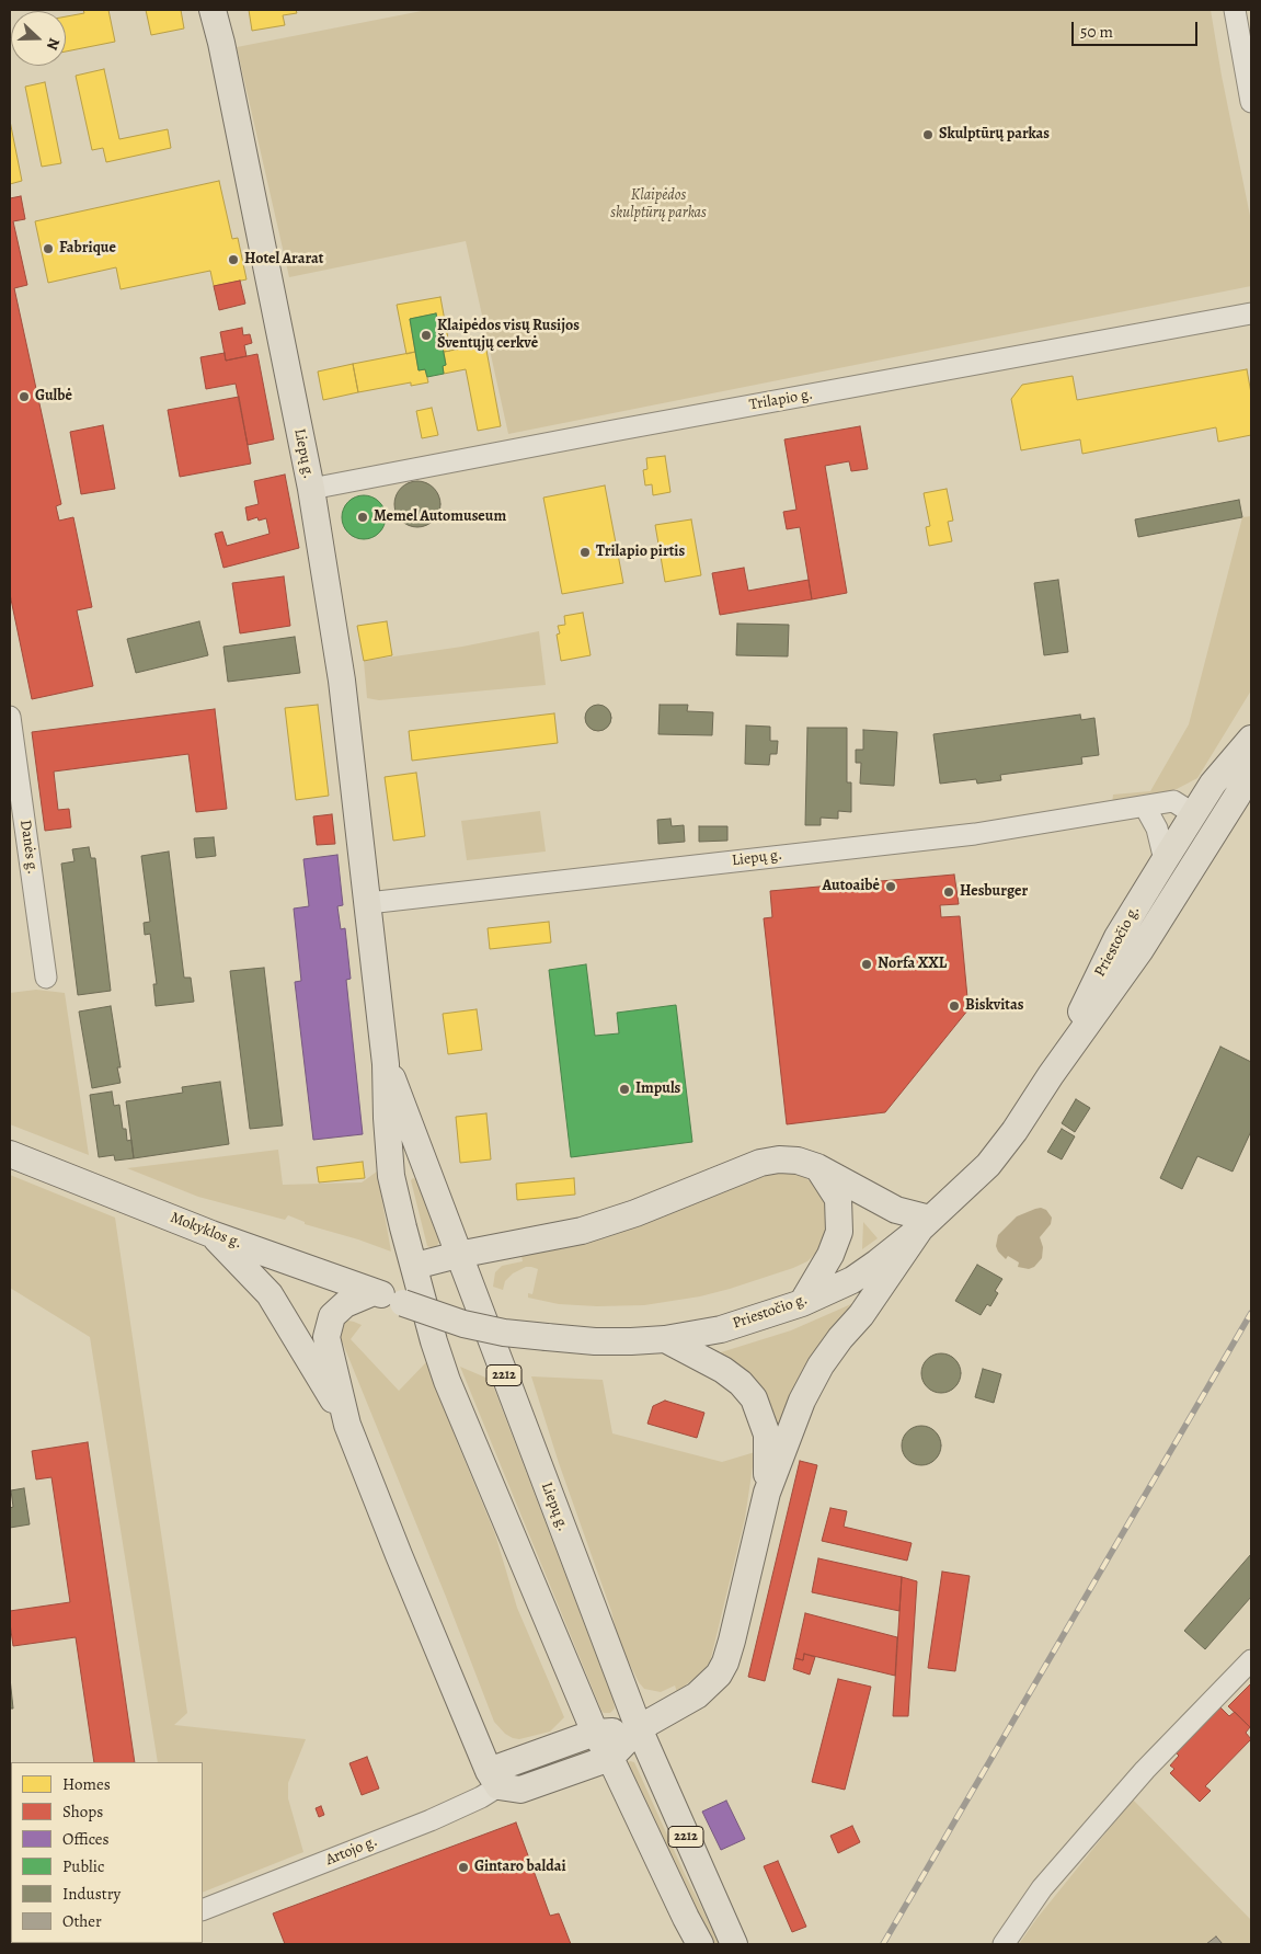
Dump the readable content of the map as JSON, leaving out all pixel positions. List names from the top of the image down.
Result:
{
  "streets": {
    "main road": [
      "Liepų g.",
      "Priestočio g.",
      "Mokyklos g.",
      "2212"
    ],
    "street": ["Trilapio g.", "Danės g.", "Artojo g."]
  },
  "crossings": [
    ["Trilapio g.", "Liepų g."],
    ["Liepų g.", "Priestočio g."],
    ["Priestočio g.", "Mokyklos g."]
  ],
  "parks": ["Klaipėdos skulptūrų parkas"],
  "places": [
    "Skulptūrų parkas",
    "Fabrique",
    "Hotel Ararat",
    "Klaipėdos visų Rusijos Šventųjų cerkvė",
    "Gulbė",
    "Memel Automuseum",
    "Trilapio pirtis",
    "Autoaibė",
    "Hesburger",
    "Norfa XXL",
    "Biskvitas",
    "Impuls",
    "Gintaro baldai"
  ],
  "legend": [
    "Homes",
    "Shops",
    "Offices",
    "Public",
    "Industry",
    "Other"
  ],
  "scale_bar": "50 m",
  "north": "right"
}
